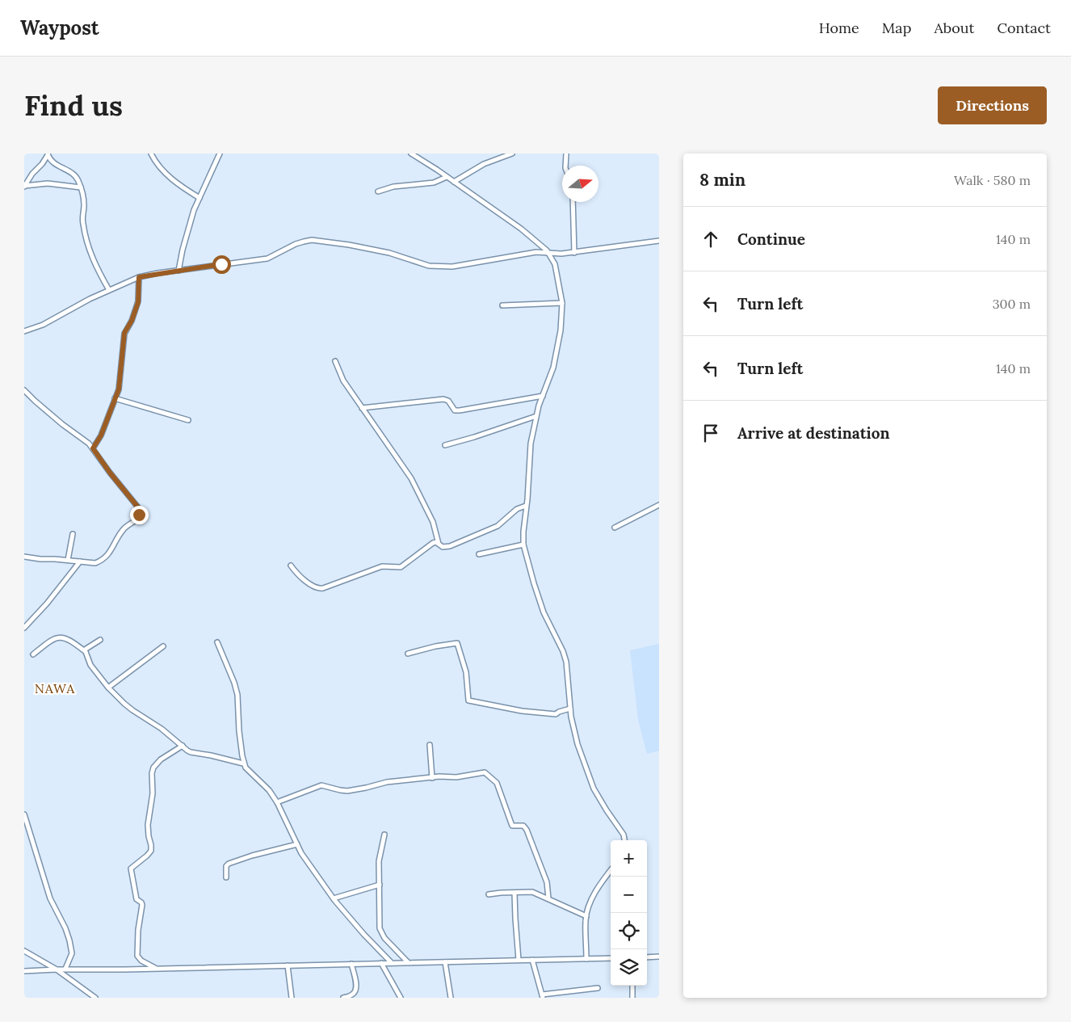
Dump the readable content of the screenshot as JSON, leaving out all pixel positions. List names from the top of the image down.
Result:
{
  "districts": ["NAWA"],
  "north": "right",
  "page": {
    "header": "Waypost",
    "nav": [
      "Home",
      "Map",
      "About",
      "Contact"
    ],
    "buttons": "Directions",
    "title": "Find us",
    "heading": ["8 min", "Walk · 580 m"],
    "list": [
      ["Continue", "140 m"],
      ["Turn left", "300 m"],
      ["Turn left", "140 m"],
      "Arrive at destination"
    ],
    "map_buttons": ["+", "−"]
  }
}
